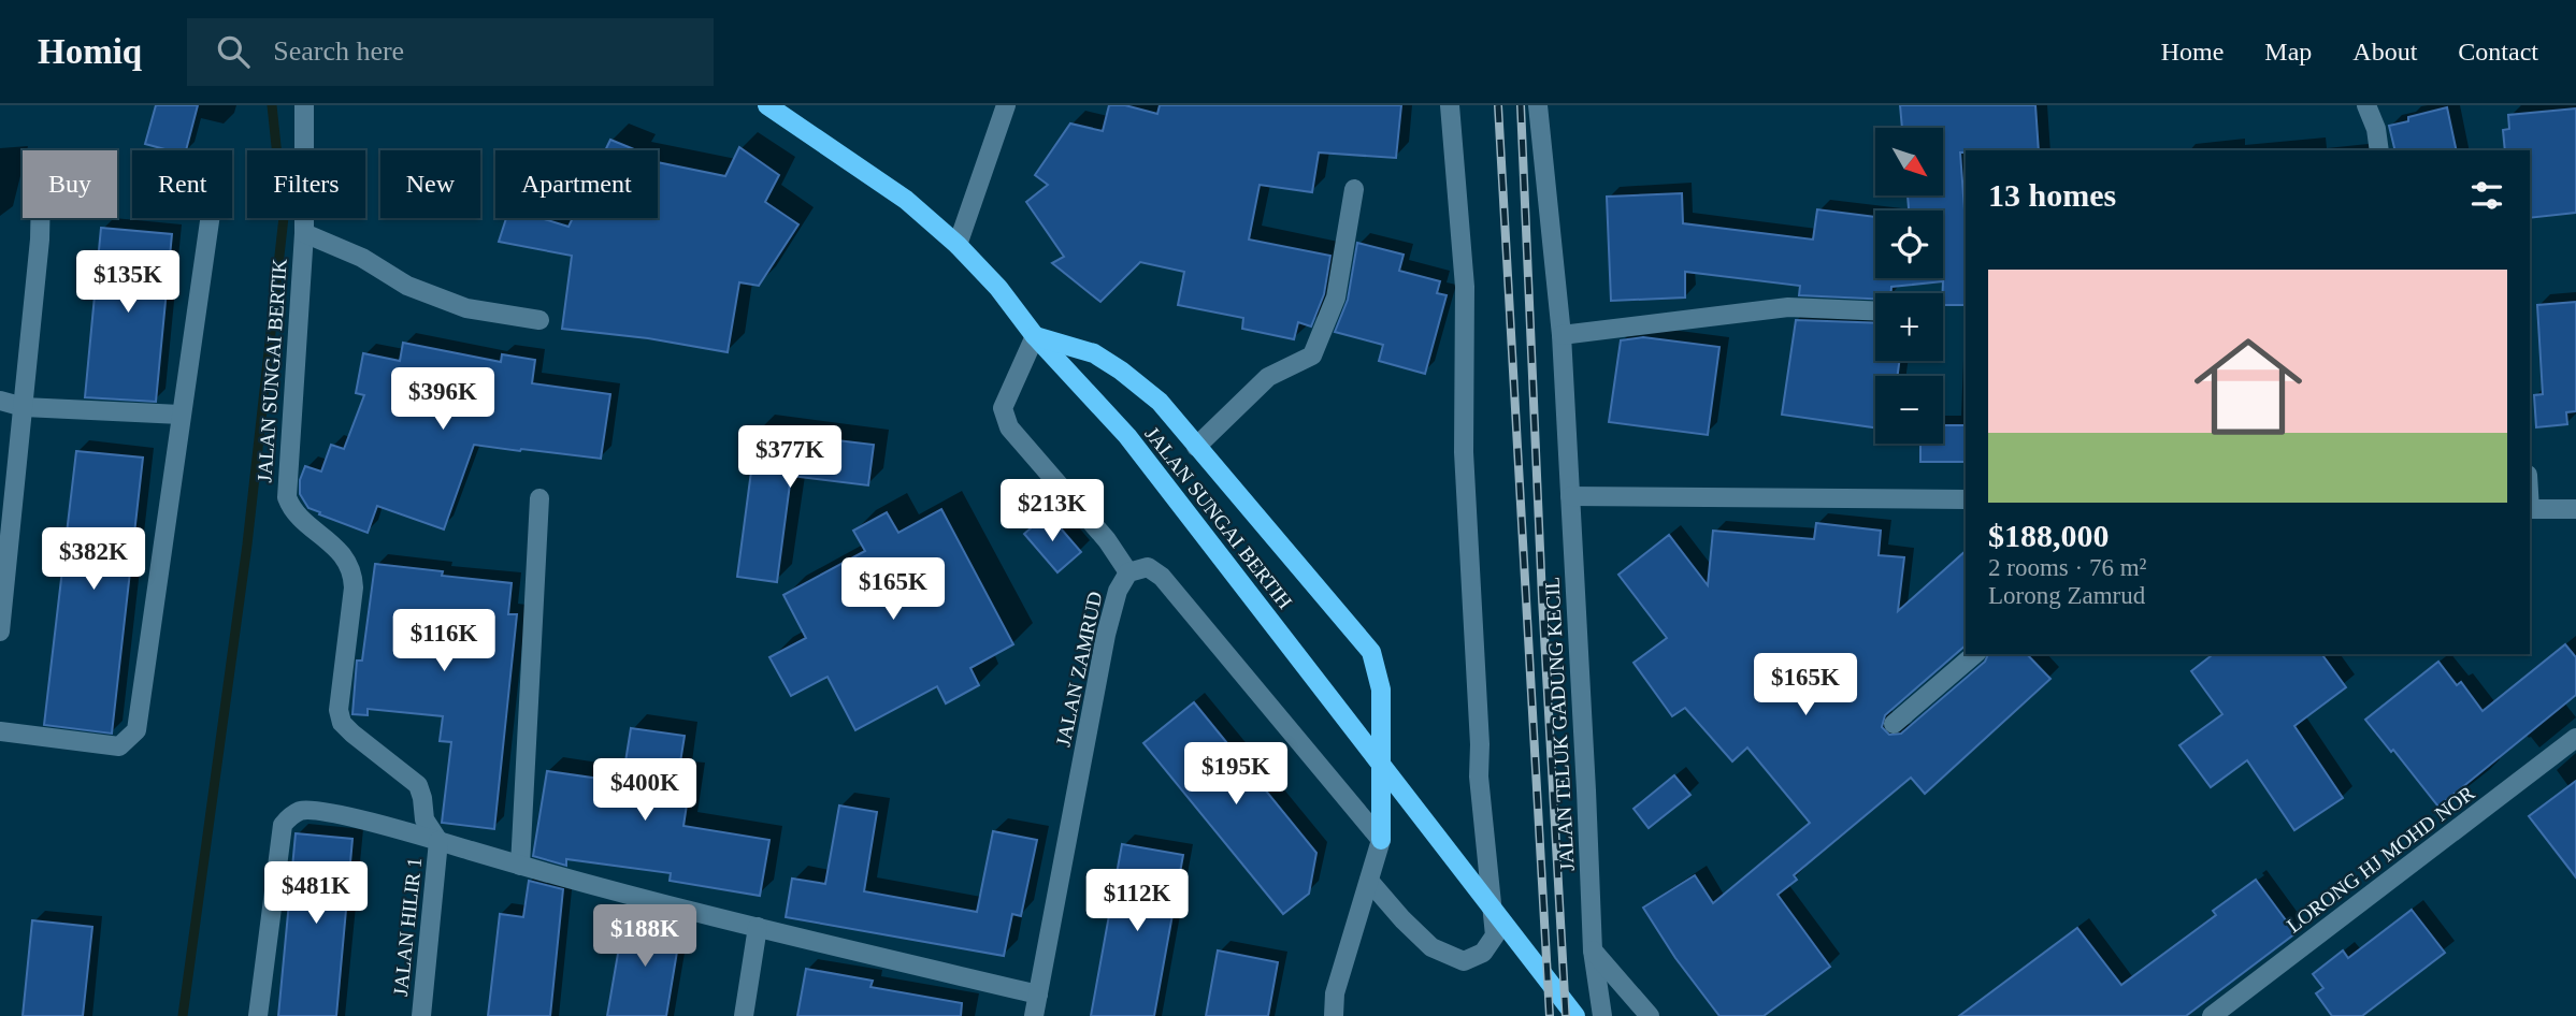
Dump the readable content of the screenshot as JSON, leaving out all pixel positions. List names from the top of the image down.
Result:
{
  "streets": {
    "main road": ["JALAN SUNGAI BERTIH"],
    "street": [
      "JALAN SUNGAI BERTIK",
      "JALAN ZAMRUD",
      "JALAN TELUK GADUNG KECIL",
      "LORONG HJ MOHD NOR",
      "JALAN HILIR 1"
    ]
  },
  "crossings": [
    ["JALAN SUNGAI BERTIK", "JALAN HILIR 1"]
  ],
  "north": "bottom right",
  "page": {
    "header": "Homiq",
    "search": "Search here",
    "nav": [
      "Home",
      "Map",
      "About",
      "Contact"
    ],
    "map_buttons": ["+", "−"],
    "chip": [
      "Buy",
      "Rent",
      "Filters",
      "New",
      "Apartment"
    ],
    "heading": "13 homes",
    "list": [
      {
        "name": "$188,000",
        "note": "2 rooms · 76 m² · Lorong Zamrud"
      }
    ],
    "price": [
      "$135K",
      "$396K",
      "$377K",
      "$213K",
      "$382K",
      "$165K",
      "$116K",
      "$165K",
      "$195K",
      "$400K",
      "$481K",
      "$112K",
      "$188K"
    ]
  }
}
